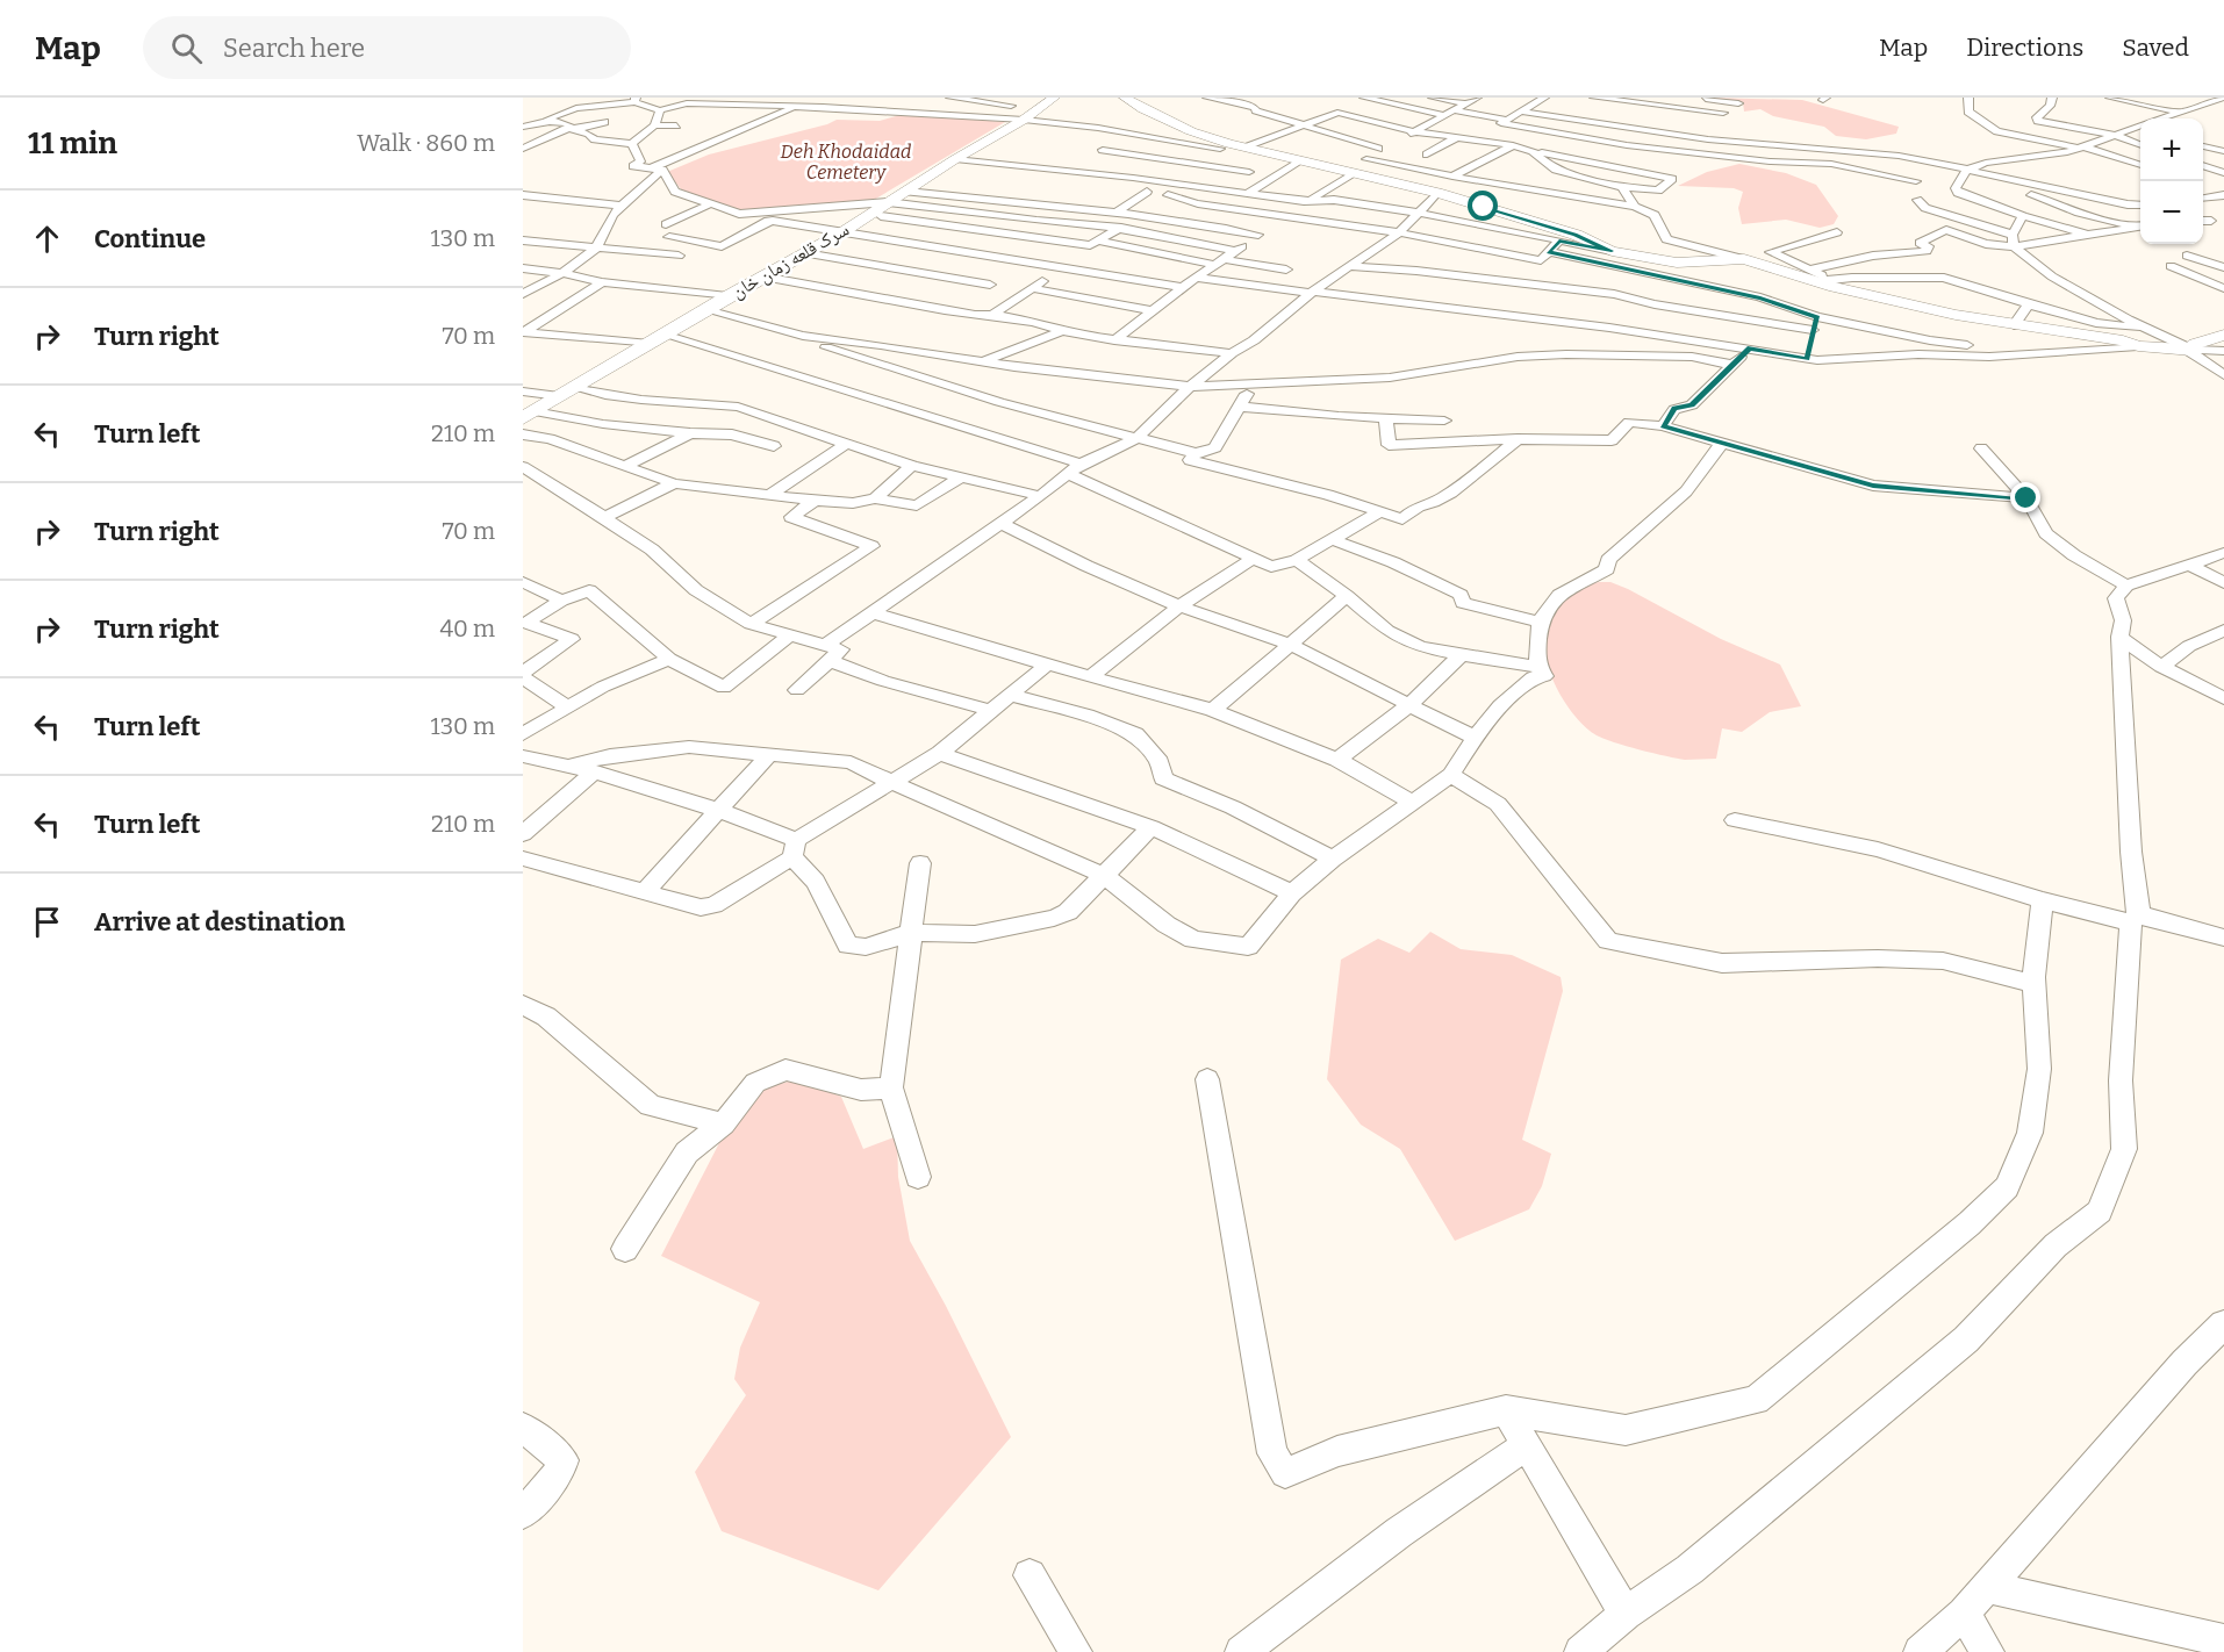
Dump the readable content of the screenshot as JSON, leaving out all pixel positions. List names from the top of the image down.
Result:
{
  "streets": {
    "street": ["سرک قلعه زمان خان"]
  },
  "parks": ["Deh Khodaidad Cemetery"],
  "page": {
    "header": "Map",
    "search": "Search here",
    "nav": ["Map", "Directions", "Saved"],
    "heading": ["11 min", "Walk · 860 m"],
    "map_buttons": ["+", "−"],
    "list": [
      ["Continue", "130 m"],
      ["Turn right", "70 m"],
      ["Turn left", "210 m"],
      ["Turn right", "70 m"],
      ["Turn right", "40 m"],
      ["Turn left", "130 m"],
      ["Turn left", "210 m"],
      "Arrive at destination"
    ]
  }
}
